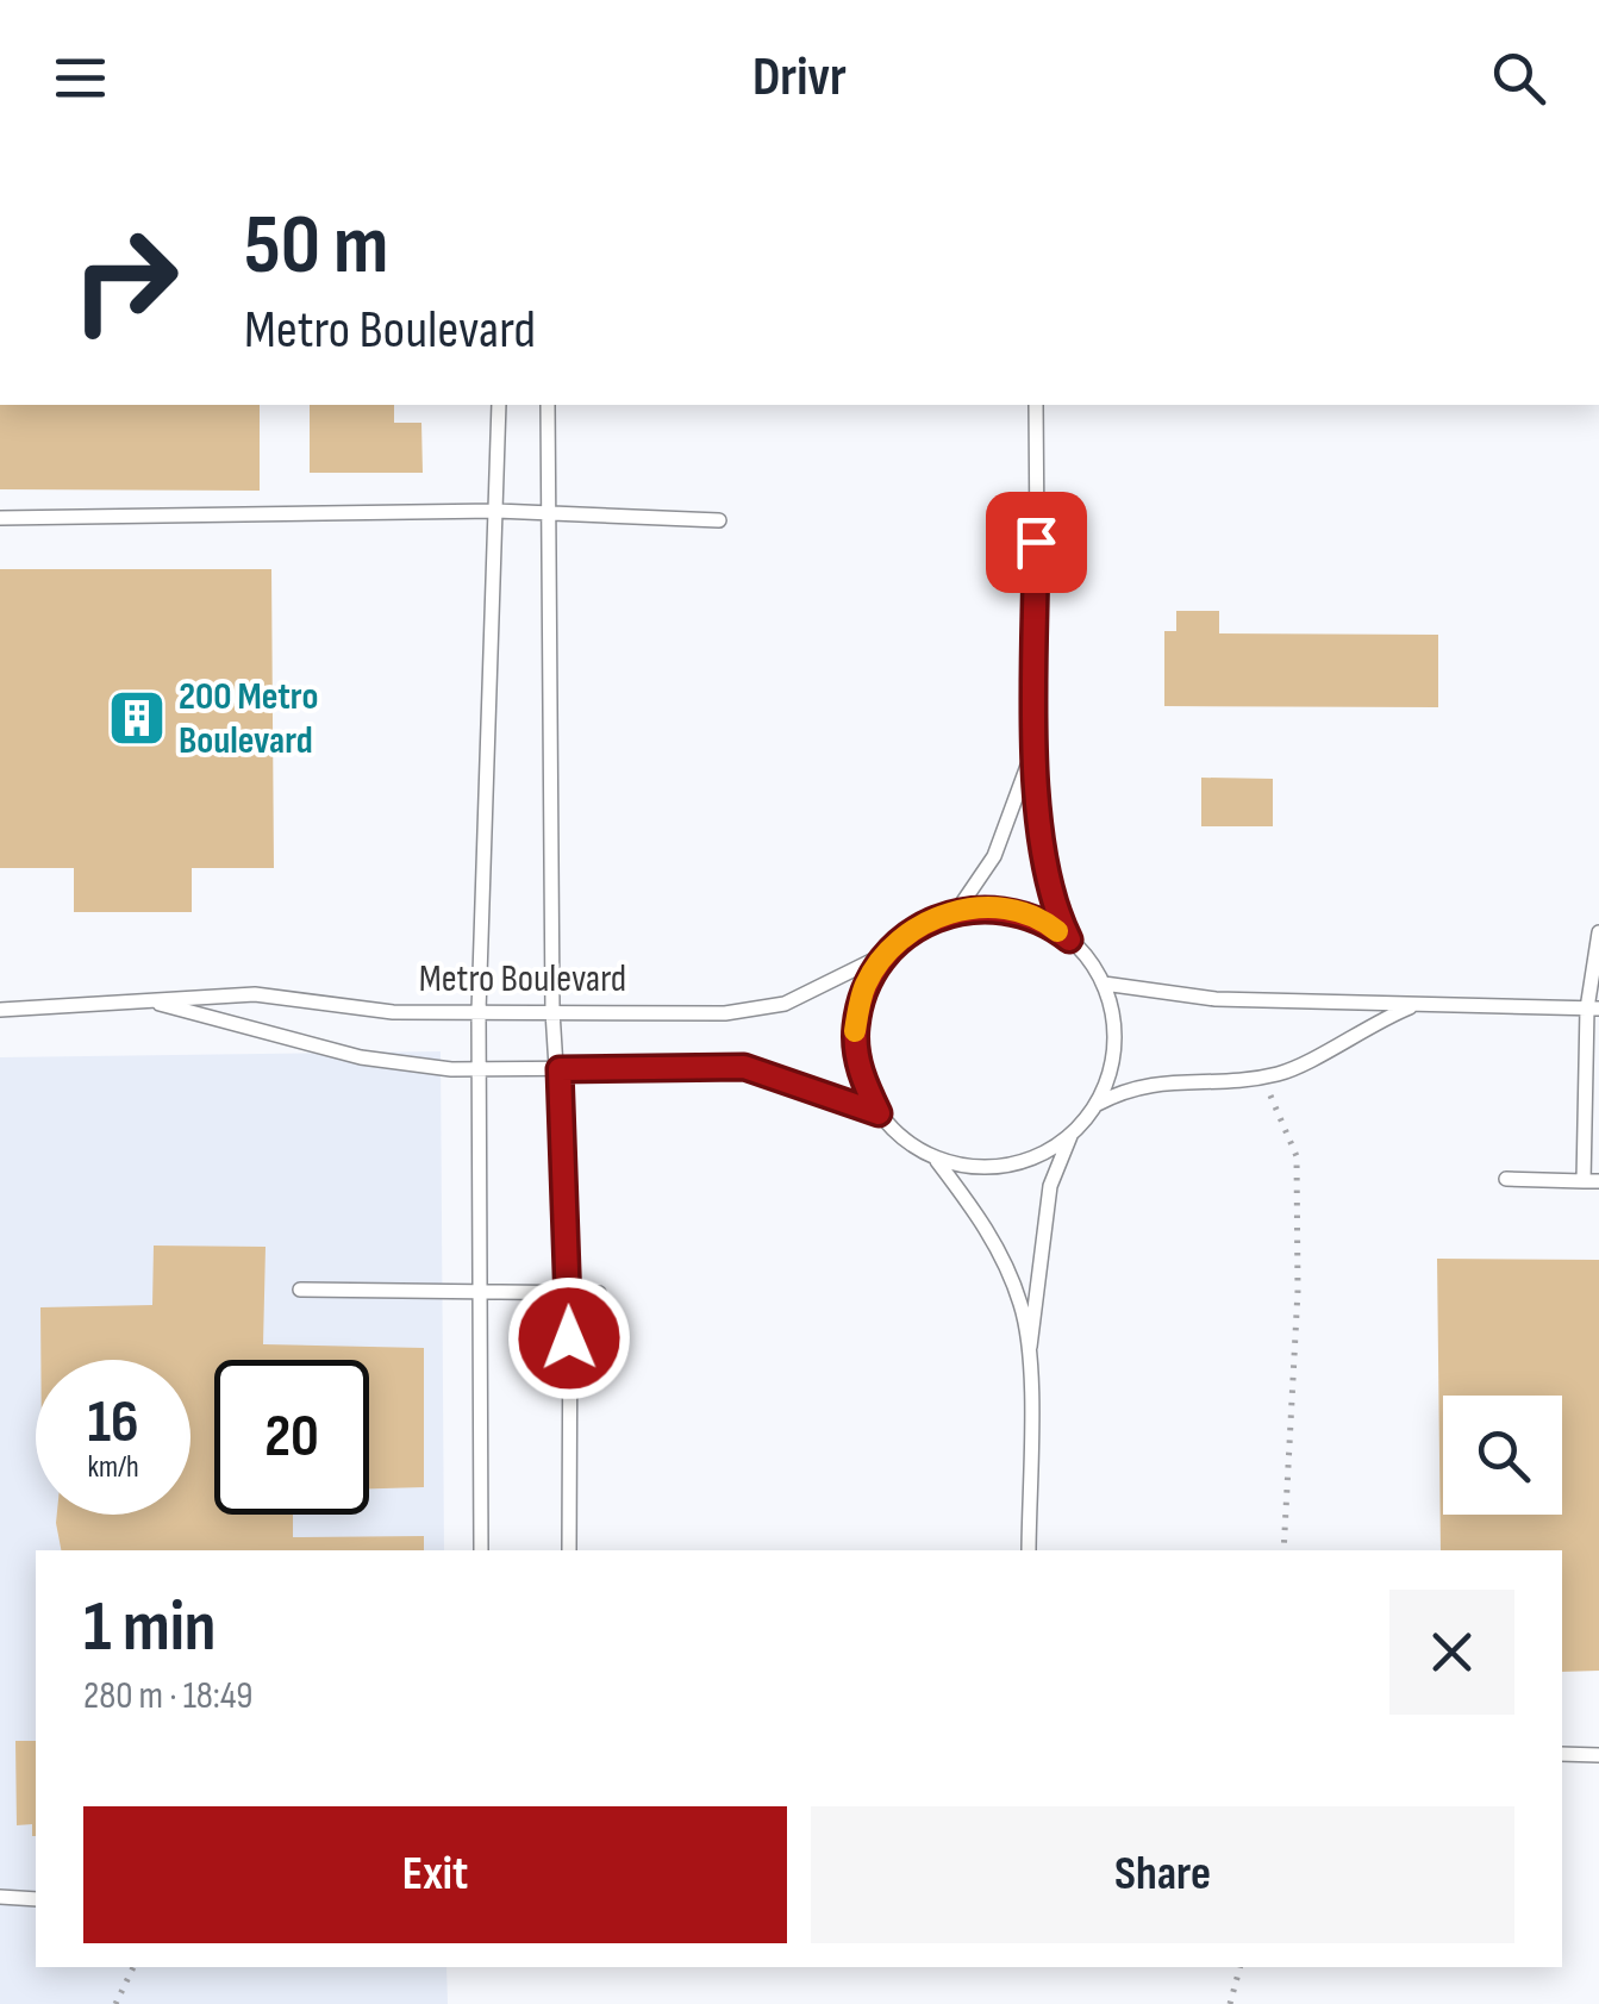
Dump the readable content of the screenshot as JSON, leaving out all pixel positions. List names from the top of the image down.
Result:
{
  "streets": {
    "lane": ["Metro Boulevard"]
  },
  "places": {
    "building": ["200 Metro Boulevard"]
  },
  "page": {
    "header": "Drivr",
    "turn": ["50 m", "Metro Boulevard"],
    "speed": "16 km/h",
    "limit": "20",
    "heading": ["1 min", "280 m · 18:49"],
    "buttons": ["Exit", "Share"]
  }
}
